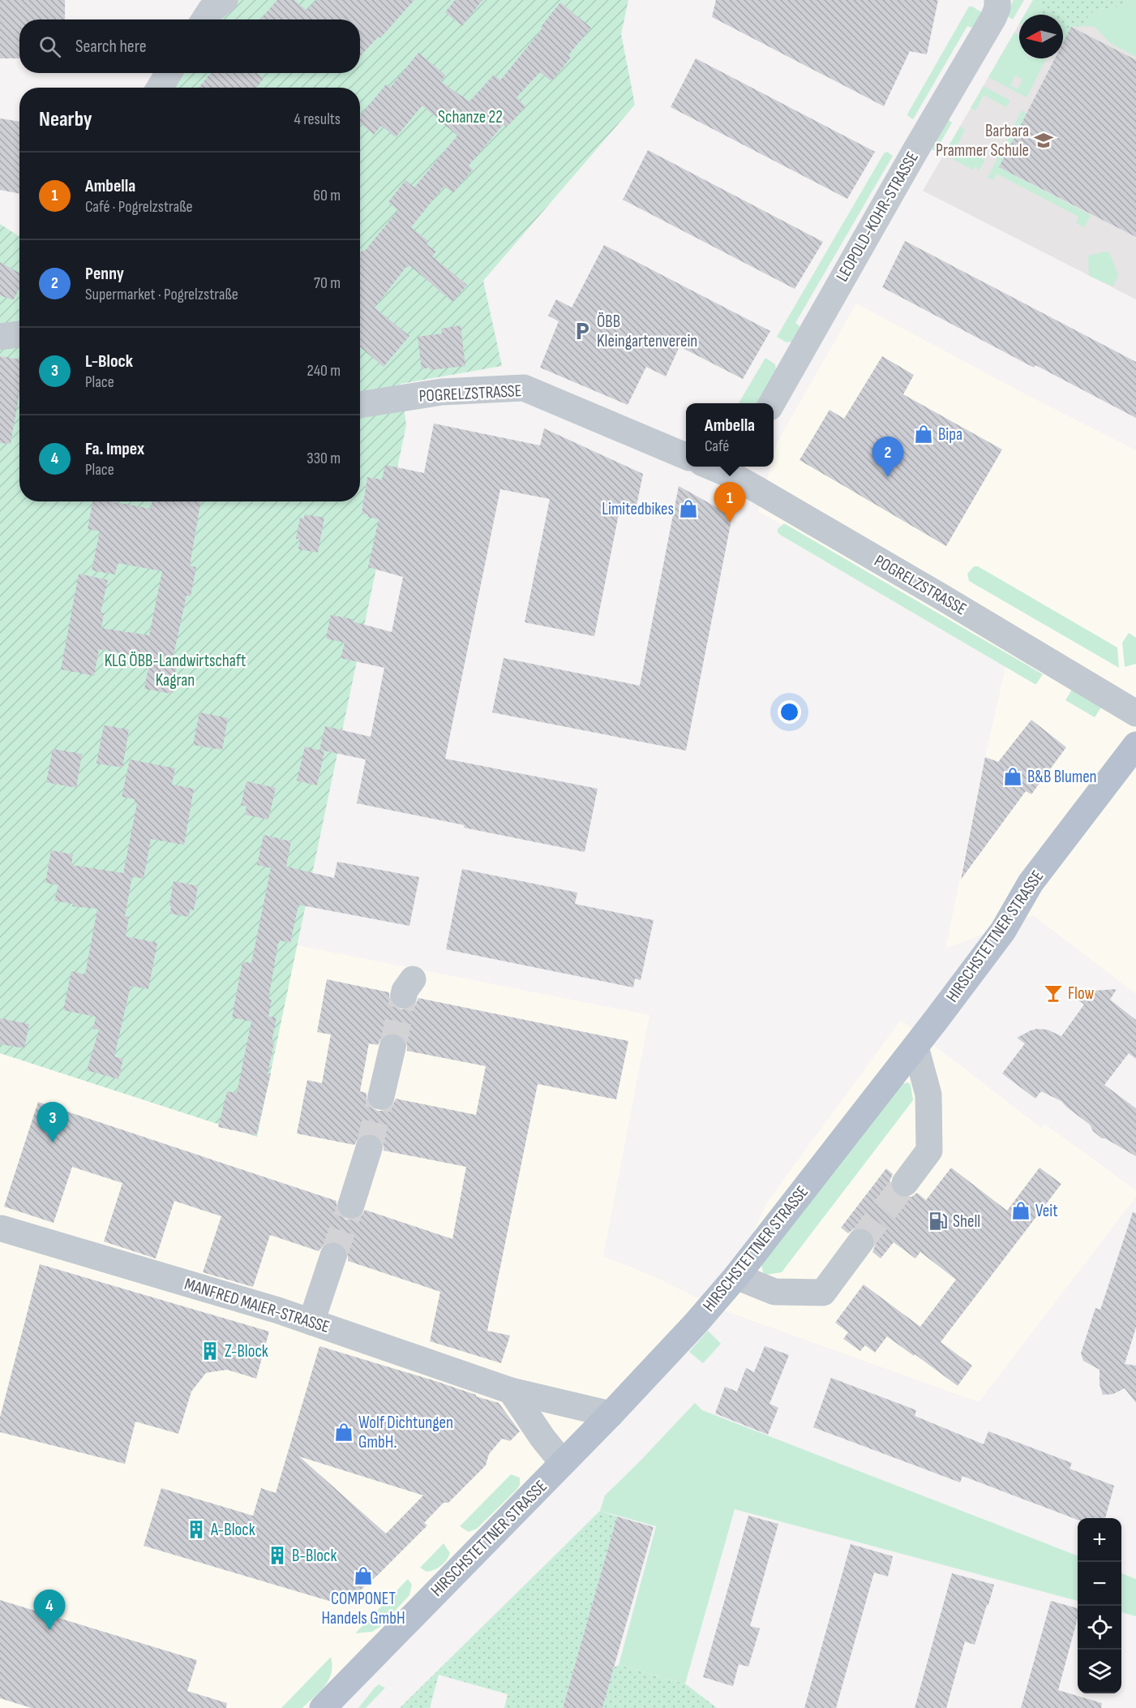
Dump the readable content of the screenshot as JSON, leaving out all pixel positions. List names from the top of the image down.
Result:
{
  "streets": {
    "main road": ["HIRSCHSTETTNER STRASSE"],
    "street": ["LEOPOLD-KOHR-STRASSE", "POGRELZSTRASSE", "MANFRED MAIER-STRASSE"]
  },
  "crossings": [
    ["HIRSCHSTETTNER STRASSE", "MANFRED MAIER-STRASSE"]
  ],
  "parks": ["Schanze 22", "KLG ÖBB-Landwirtschaft Kagran"],
  "places": {
    "school or university": ["Barbara Prammer Schule"],
    "parking": ["ÖBB Kleingartenverein"],
    "shop": [
      "Bipa",
      "Limitedbikes",
      "B&B Blumen",
      "Veit",
      "Wolf Dichtungen GmbH.",
      "COMPONET Handels GmbH"
    ],
    "bar": ["Flow"],
    "fuel station": ["Shell"],
    "building": ["Z-Block", "A-Block", "B-Block"]
  },
  "north": "left",
  "page": {
    "search": "Search here",
    "heading": ["Nearby", "4 results"],
    "list": [
      {
        "mark": "1",
        "name": "Ambella",
        "note": "Café · Pogrelzstraße",
        "value": "60 m"
      },
      {
        "mark": "2",
        "name": "Penny",
        "note": "Supermarket · Pogrelzstraße",
        "value": "70 m"
      },
      {
        "mark": "3",
        "name": "L-Block",
        "note": "Place",
        "value": "240 m"
      },
      {
        "mark": "4",
        "name": "Fa. Impex",
        "note": "Place",
        "value": "330 m"
      }
    ],
    "popup": ["Ambella", "Café"],
    "pins": [
      "2",
      "1",
      "3",
      "4"
    ],
    "map_buttons": ["+", "−"]
  }
}
